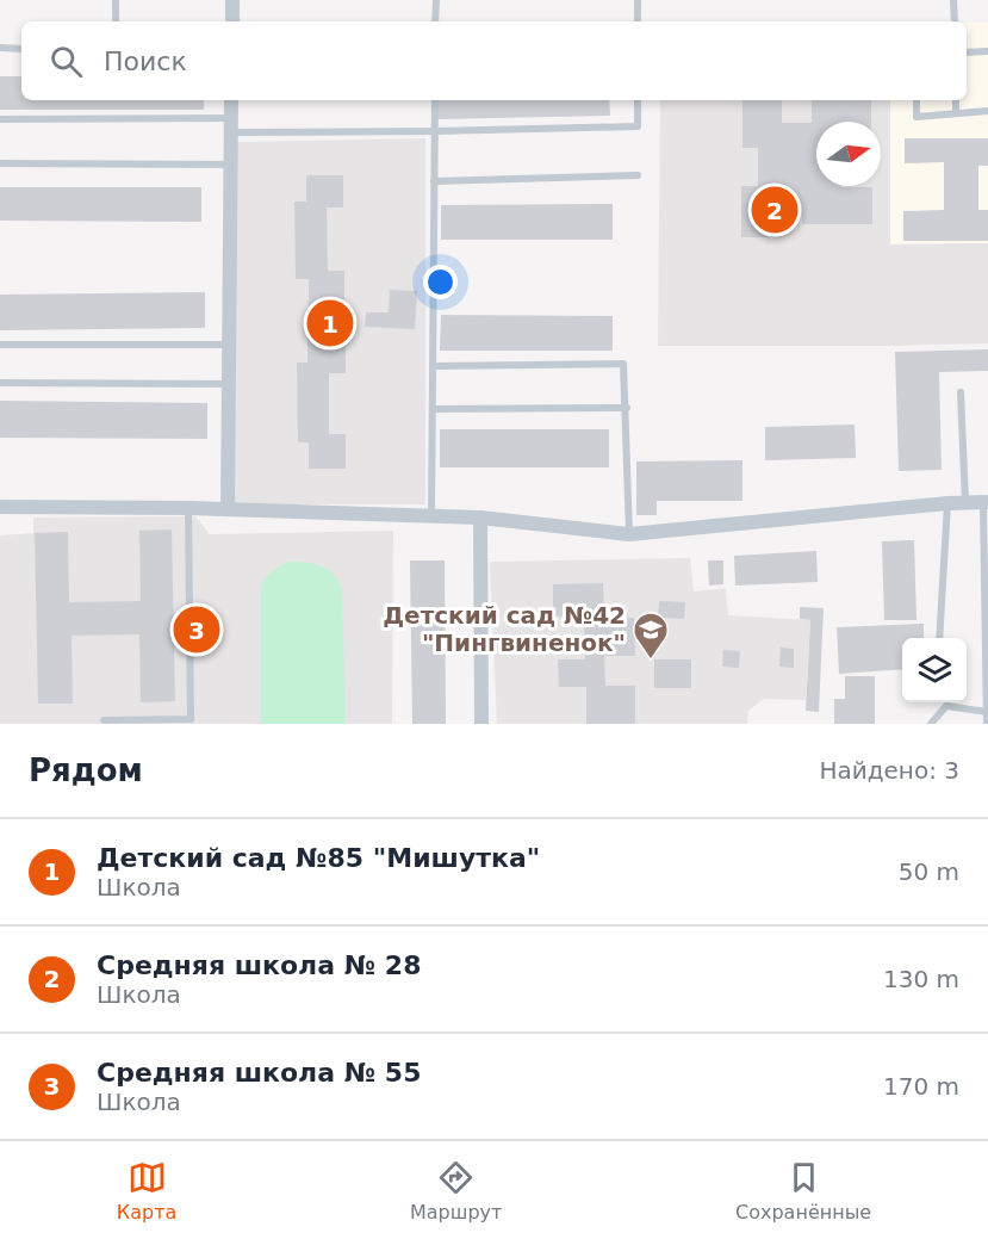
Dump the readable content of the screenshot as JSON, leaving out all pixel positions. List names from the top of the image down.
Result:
{
  "places": {
    "school or university": ["Детский сад №42 \"Пингвиненок\""]
  },
  "north": "right",
  "page": {
    "search": "Поиск",
    "pins": ["2", "1", "3"],
    "heading": ["Рядом", "Найдено: 3"],
    "list": [
      {
        "mark": "1",
        "name": "Детский сад №85 \"Мишутка\"",
        "note": "Школа",
        "value": "50 m"
      },
      {
        "mark": "2",
        "name": "Средняя школа № 28",
        "note": "Школа",
        "value": "130 m"
      },
      {
        "mark": "3",
        "name": "Средняя школа № 55",
        "note": "Школа",
        "value": "170 m"
      }
    ],
    "nav": ["Карта", "Маршрут", "Сохранённые"]
  }
}
